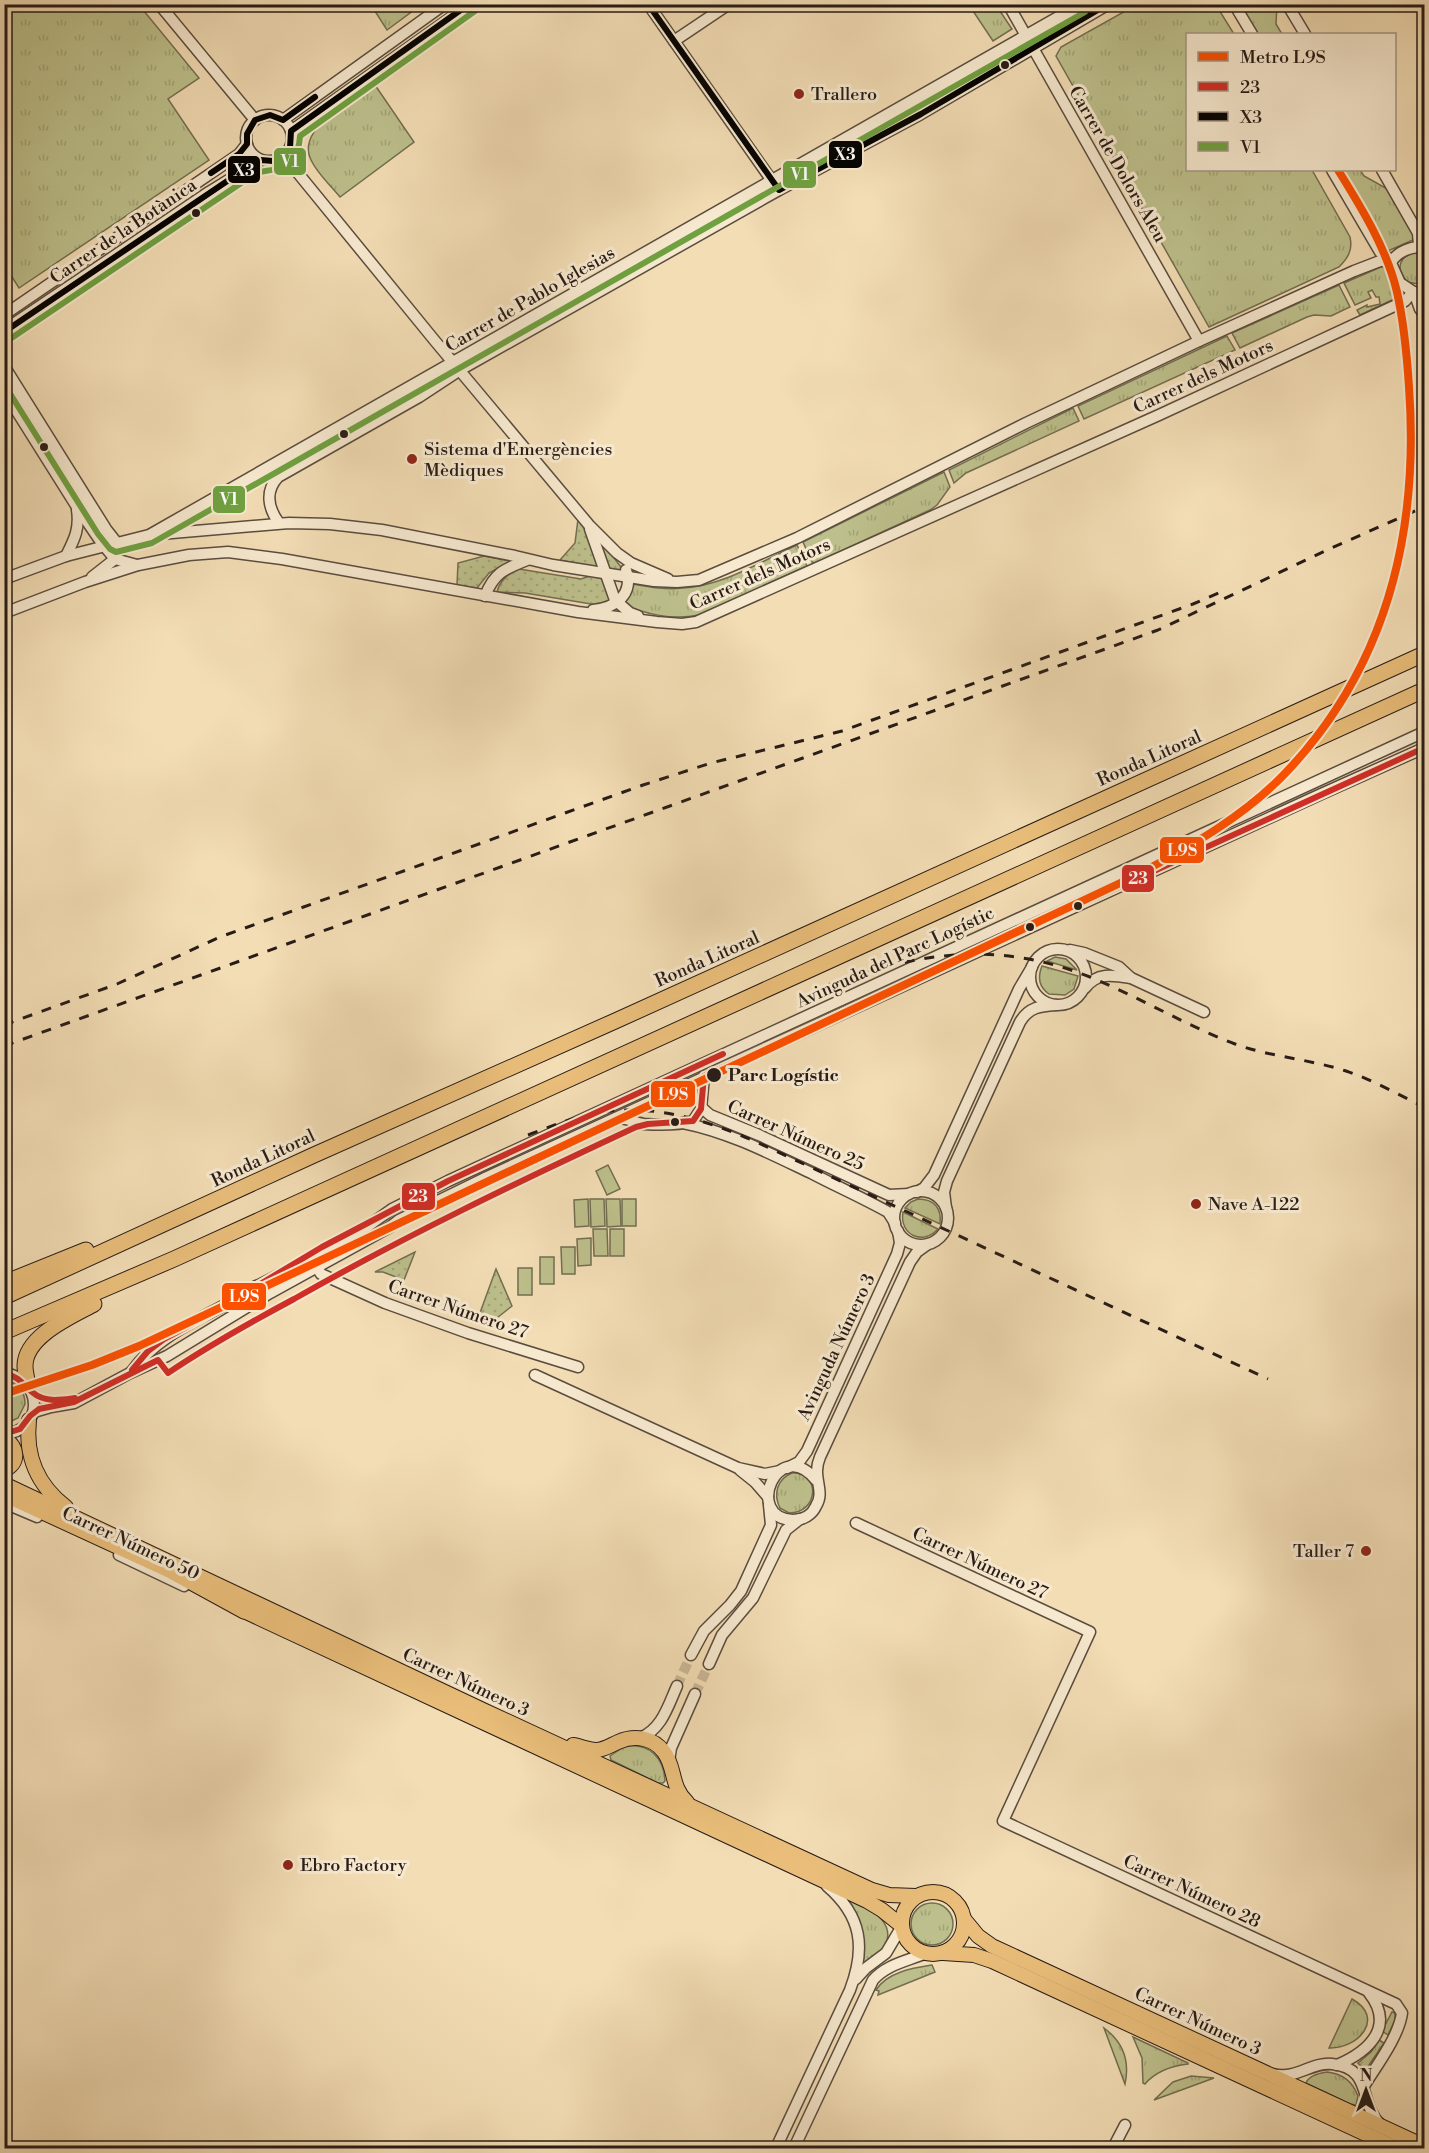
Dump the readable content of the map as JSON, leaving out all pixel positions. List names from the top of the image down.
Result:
{
  "streets": {
    "highway": ["Ronda Litoral"],
    "main road": ["Carrer Número 3"],
    "street": [
      "Carrer de Dolors Aleu",
      "Carrer de la Botànica",
      "Carrer de Pablo Iglesias",
      "Carrer dels Motors",
      "Avinguda del Parc Logístic",
      "Carrer Número 25",
      "Carrer Número 27",
      "Avinguda Número 3",
      "Carrer Número 50",
      "Carrer Número 28"
    ]
  },
  "crossings": [
    ["Carrer de Dolors Aleu", "Carrer de Pablo Iglesias"],
    ["Carrer de Dolors Aleu", "Carrer dels Motors"],
    ["Carrer de Pablo Iglesias", "Carrer dels Motors"],
    ["Avinguda del Parc Logístic", "Carrer Número 25"],
    ["Avinguda del Parc Logístic", "Carrer Número 27"],
    ["Carrer Número 25", "Avinguda Número 3"],
    ["Carrer Número 27", "Carrer Número 28"],
    ["Carrer Número 50", "Carrer Número 3"]
  ],
  "places": [
    "Trallero",
    "Sistema d'Emergències Mèdiques",
    "Parc Logístic",
    "Nave A-122",
    "Taller 7",
    "Ebro Factory"
  ],
  "lines": [
    "transit line X3",
    "transit line V1",
    "metro line L9S",
    "transit line 23"
  ],
  "legend": [
    "Metro L9S",
    "23",
    "X3",
    "V1"
  ],
  "north": "top"
}
